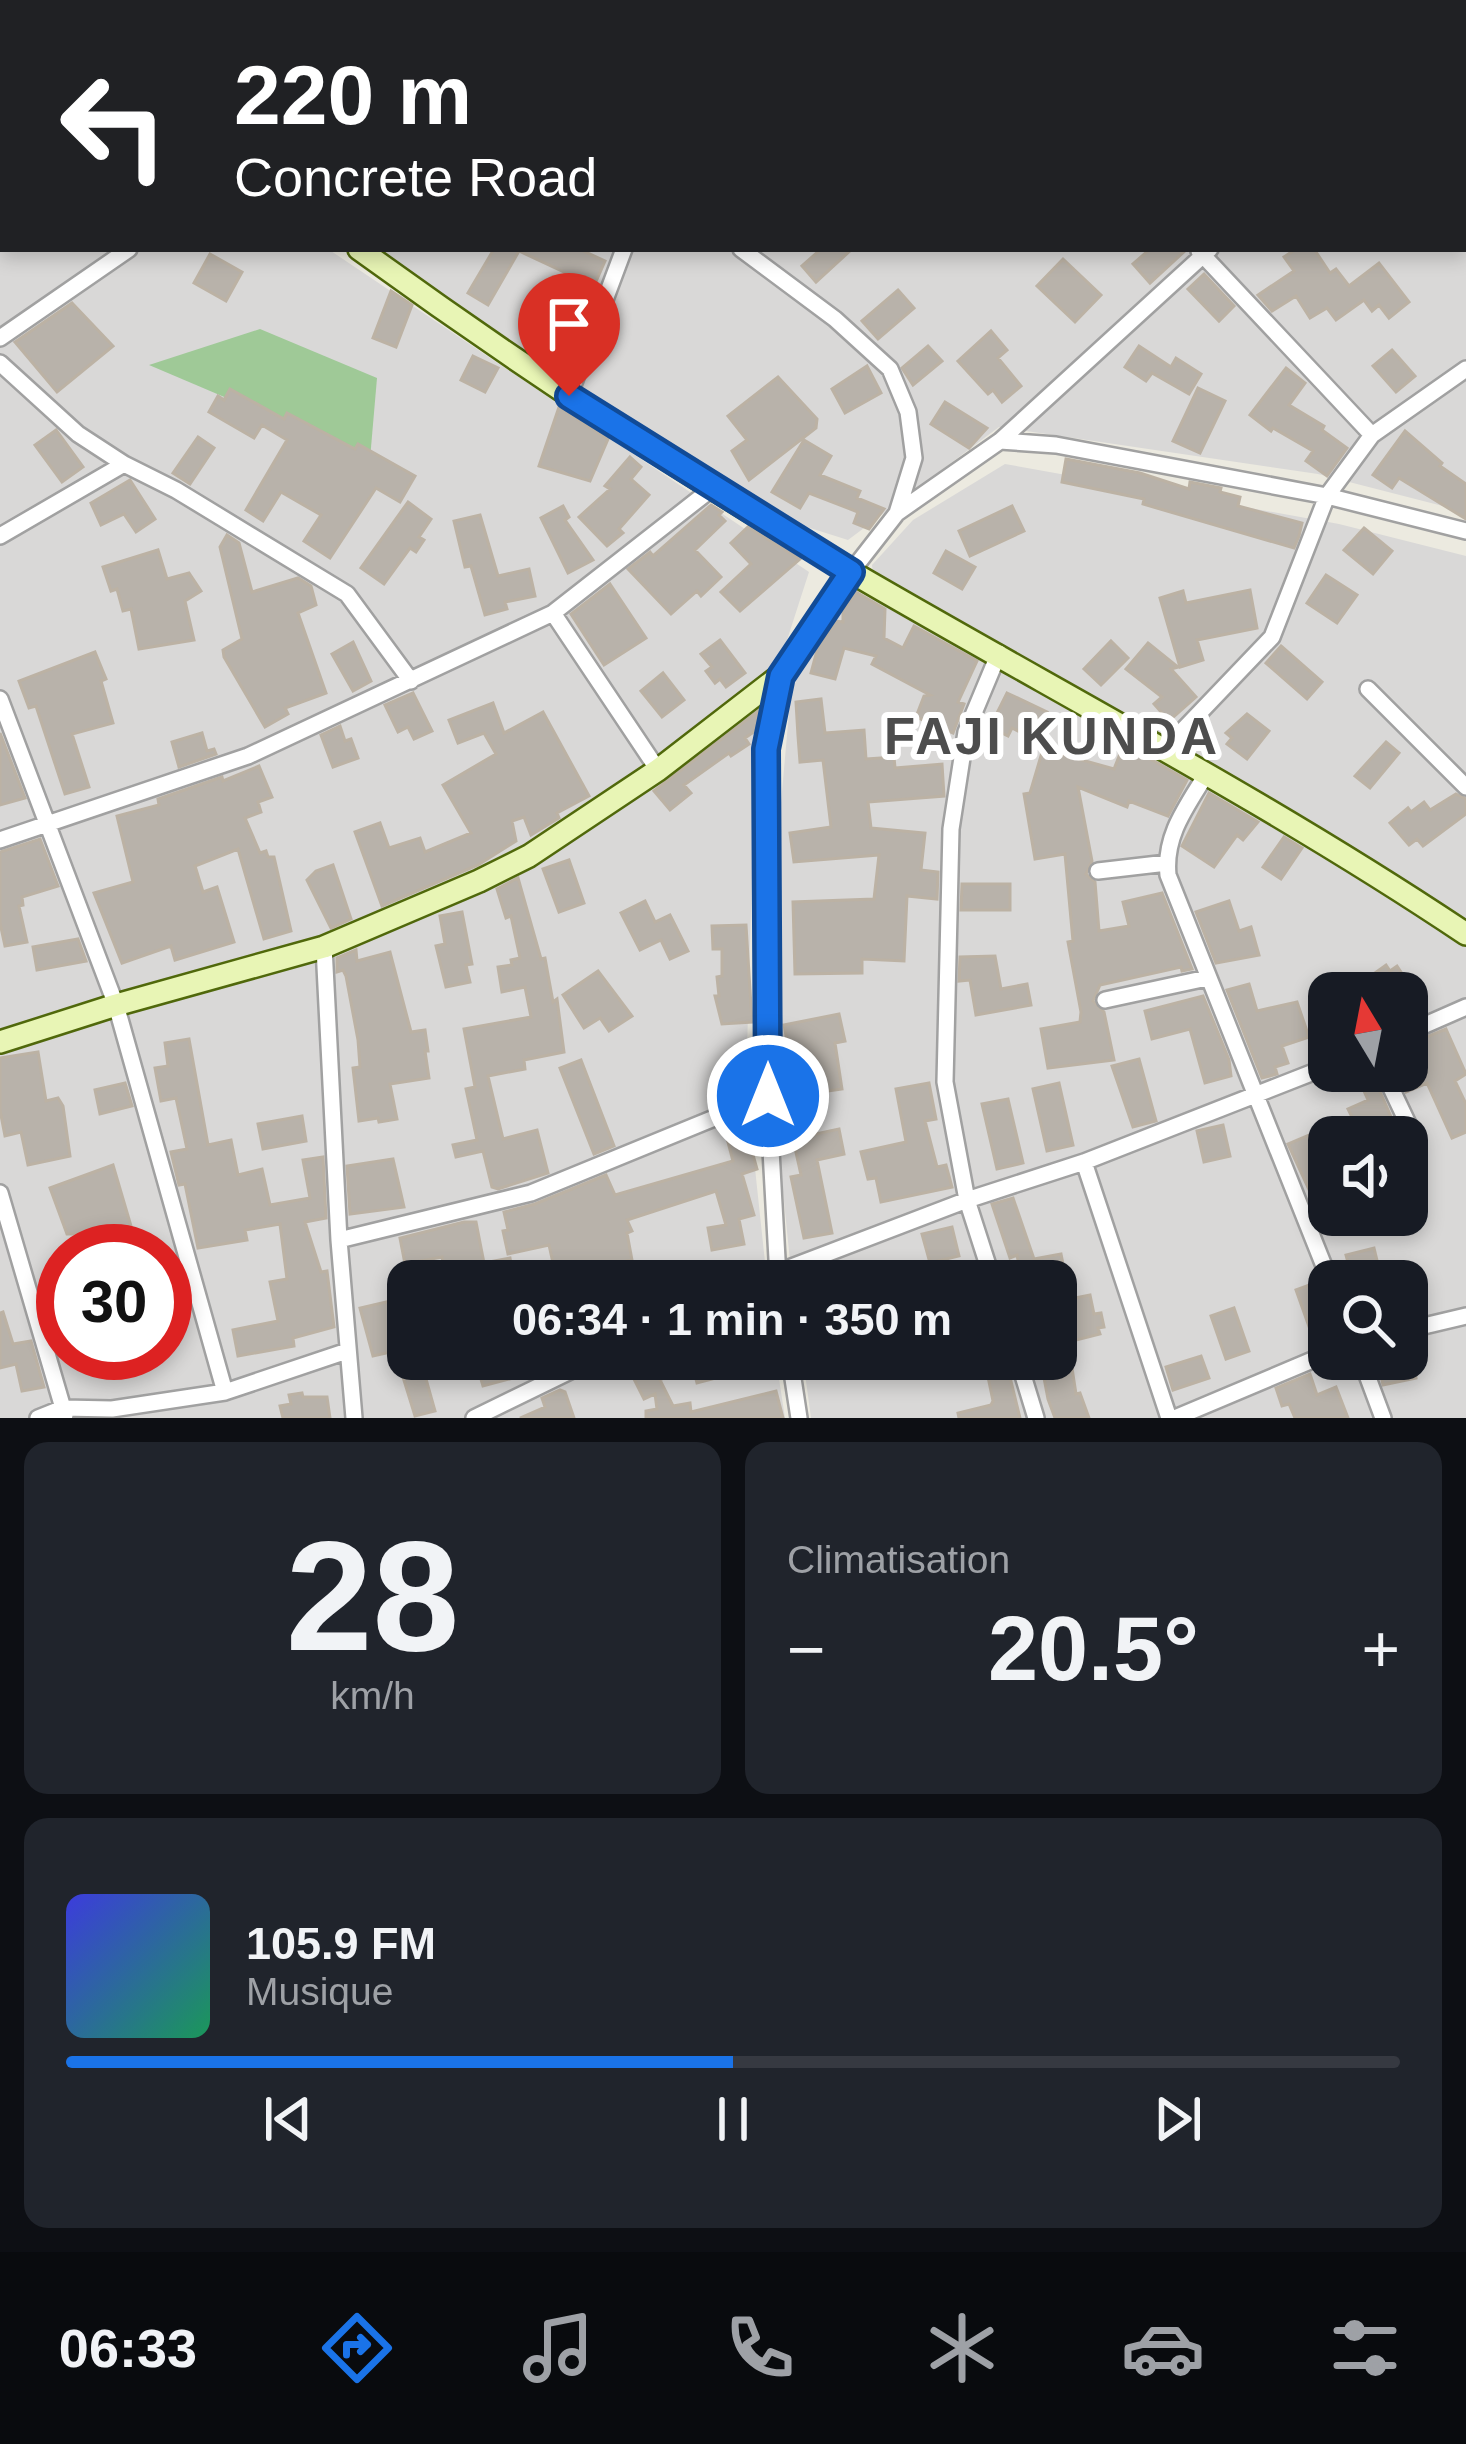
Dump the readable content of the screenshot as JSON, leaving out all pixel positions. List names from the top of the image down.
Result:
{
  "districts": ["FAJI KUNDA"],
  "north": "top",
  "page": {
    "turn": ["220 m", "Concrete Road"],
    "limit": "30",
    "trip": "06:34 · 1 min · 350 m",
    "tile": [
      ["28", "km/h"],
      "Climatisation"
    ],
    "heat": ["−", "20.5°", "+"],
    "song": ["105.9 FM", "Musique"],
    "tabs": "06:33"
  }
}
